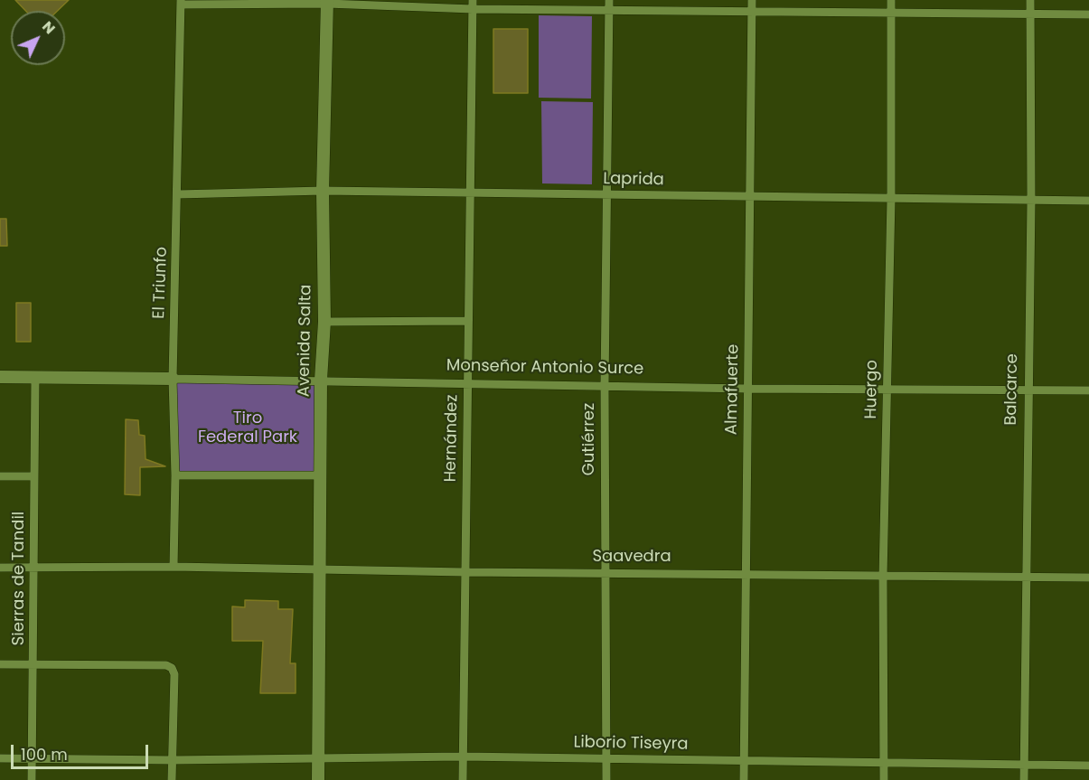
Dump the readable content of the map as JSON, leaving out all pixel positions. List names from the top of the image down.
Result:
{
  "streets": {
    "main road": ["Avenida Salta", "Monseñor Antonio Surce"],
    "street": [
      "Laprida",
      "El Triunfo",
      "Almafuerte",
      "Huergo",
      "Balcarce",
      "Hernández",
      "Gutiérrez",
      "Saavedra",
      "Sierras de Tandil",
      "Liborio Tiseyra"
    ]
  },
  "crossings": [
    ["Laprida", "El Triunfo"],
    ["Laprida", "Avenida Salta"],
    ["Laprida", "Almafuerte"],
    ["Laprida", "Huergo"],
    ["Laprida", "Balcarce"],
    ["Laprida", "Hernández"],
    ["Laprida", "Gutiérrez"],
    ["El Triunfo", "Monseñor Antonio Surce"],
    ["El Triunfo", "Saavedra"],
    ["Avenida Salta", "Monseñor Antonio Surce"],
    ["Avenida Salta", "Saavedra"],
    ["Avenida Salta", "Liborio Tiseyra"],
    ["Monseñor Antonio Surce", "Almafuerte"],
    ["Monseñor Antonio Surce", "Huergo"],
    ["Monseñor Antonio Surce", "Balcarce"],
    ["Monseñor Antonio Surce", "Hernández"],
    ["Monseñor Antonio Surce", "Gutiérrez"],
    ["Monseñor Antonio Surce", "Sierras de Tandil"],
    ["Almafuerte", "Saavedra"],
    ["Almafuerte", "Liborio Tiseyra"],
    ["Huergo", "Saavedra"],
    ["Huergo", "Liborio Tiseyra"],
    ["Balcarce", "Saavedra"],
    ["Balcarce", "Liborio Tiseyra"],
    ["Hernández", "Saavedra"],
    ["Hernández", "Liborio Tiseyra"],
    ["Gutiérrez", "Saavedra"],
    ["Gutiérrez", "Liborio Tiseyra"],
    ["Saavedra", "Sierras de Tandil"],
    ["Sierras de Tandil", "Liborio Tiseyra"]
  ],
  "parks": ["Tiro Federal Park"],
  "scale_bar": "100 m",
  "north": "top right"
}
